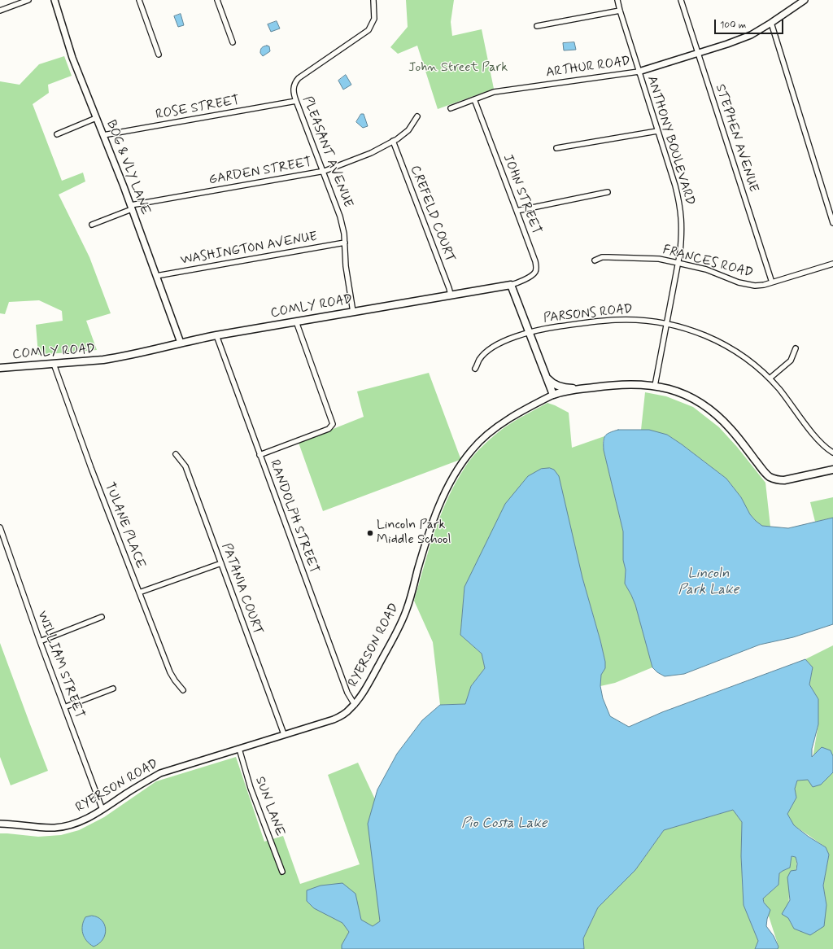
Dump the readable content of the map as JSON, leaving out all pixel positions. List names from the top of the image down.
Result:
{
  "streets": {
    "main road": ["COMLY ROAD", "RYERSON ROAD"],
    "street": [
      "ARTHUR ROAD",
      "ROSE STREET",
      "STEPHEN AVENUE",
      "ANTHONY BOULEVARD",
      "PLEASANT AVENUE",
      "BOG & VLY LANE",
      "GARDEN STREET",
      "JOHN STREET",
      "CREFELD COURT",
      "WASHINGTON AVENUE",
      "FRANCES ROAD",
      "PARSONS ROAD",
      "RANDOLPH STREET",
      "TULANE PLACE",
      "PATANIA COURT",
      "WILLIAM STREET",
      "SUN LANE"
    ]
  },
  "crossings": [
    ["ARTHUR ROAD", "STEPHEN AVENUE"],
    ["ARTHUR ROAD", "ANTHONY BOULEVARD"],
    ["ARTHUR ROAD", "JOHN STREET"],
    ["ROSE STREET", "PLEASANT AVENUE"],
    ["ROSE STREET", "BOG & VLY LANE"],
    ["STEPHEN AVENUE", "FRANCES ROAD"],
    ["ANTHONY BOULEVARD", "FRANCES ROAD"],
    ["ANTHONY BOULEVARD", "PARSONS ROAD"],
    ["ANTHONY BOULEVARD", "RYERSON ROAD"],
    ["PLEASANT AVENUE", "GARDEN STREET"],
    ["PLEASANT AVENUE", "WASHINGTON AVENUE"],
    ["PLEASANT AVENUE", "COMLY ROAD"],
    ["BOG & VLY LANE", "GARDEN STREET"],
    ["BOG & VLY LANE", "WASHINGTON AVENUE"],
    ["BOG & VLY LANE", "COMLY ROAD"],
    ["GARDEN STREET", "CREFELD COURT"],
    ["JOHN STREET", "COMLY ROAD"],
    ["CREFELD COURT", "COMLY ROAD"],
    ["COMLY ROAD", "RANDOLPH STREET"],
    ["COMLY ROAD", "TULANE PLACE"],
    ["RANDOLPH STREET", "RYERSON ROAD"],
    ["PATANIA COURT", "RYERSON ROAD"],
    ["RYERSON ROAD", "WILLIAM STREET"],
    ["RYERSON ROAD", "SUN LANE"]
  ],
  "water": ["Lincoln Park Lake", "Pio Costa Lake"],
  "parks": ["John Street Park"],
  "places": ["Lincoln Park Middle School"],
  "scale_bar": "100 m"
}
